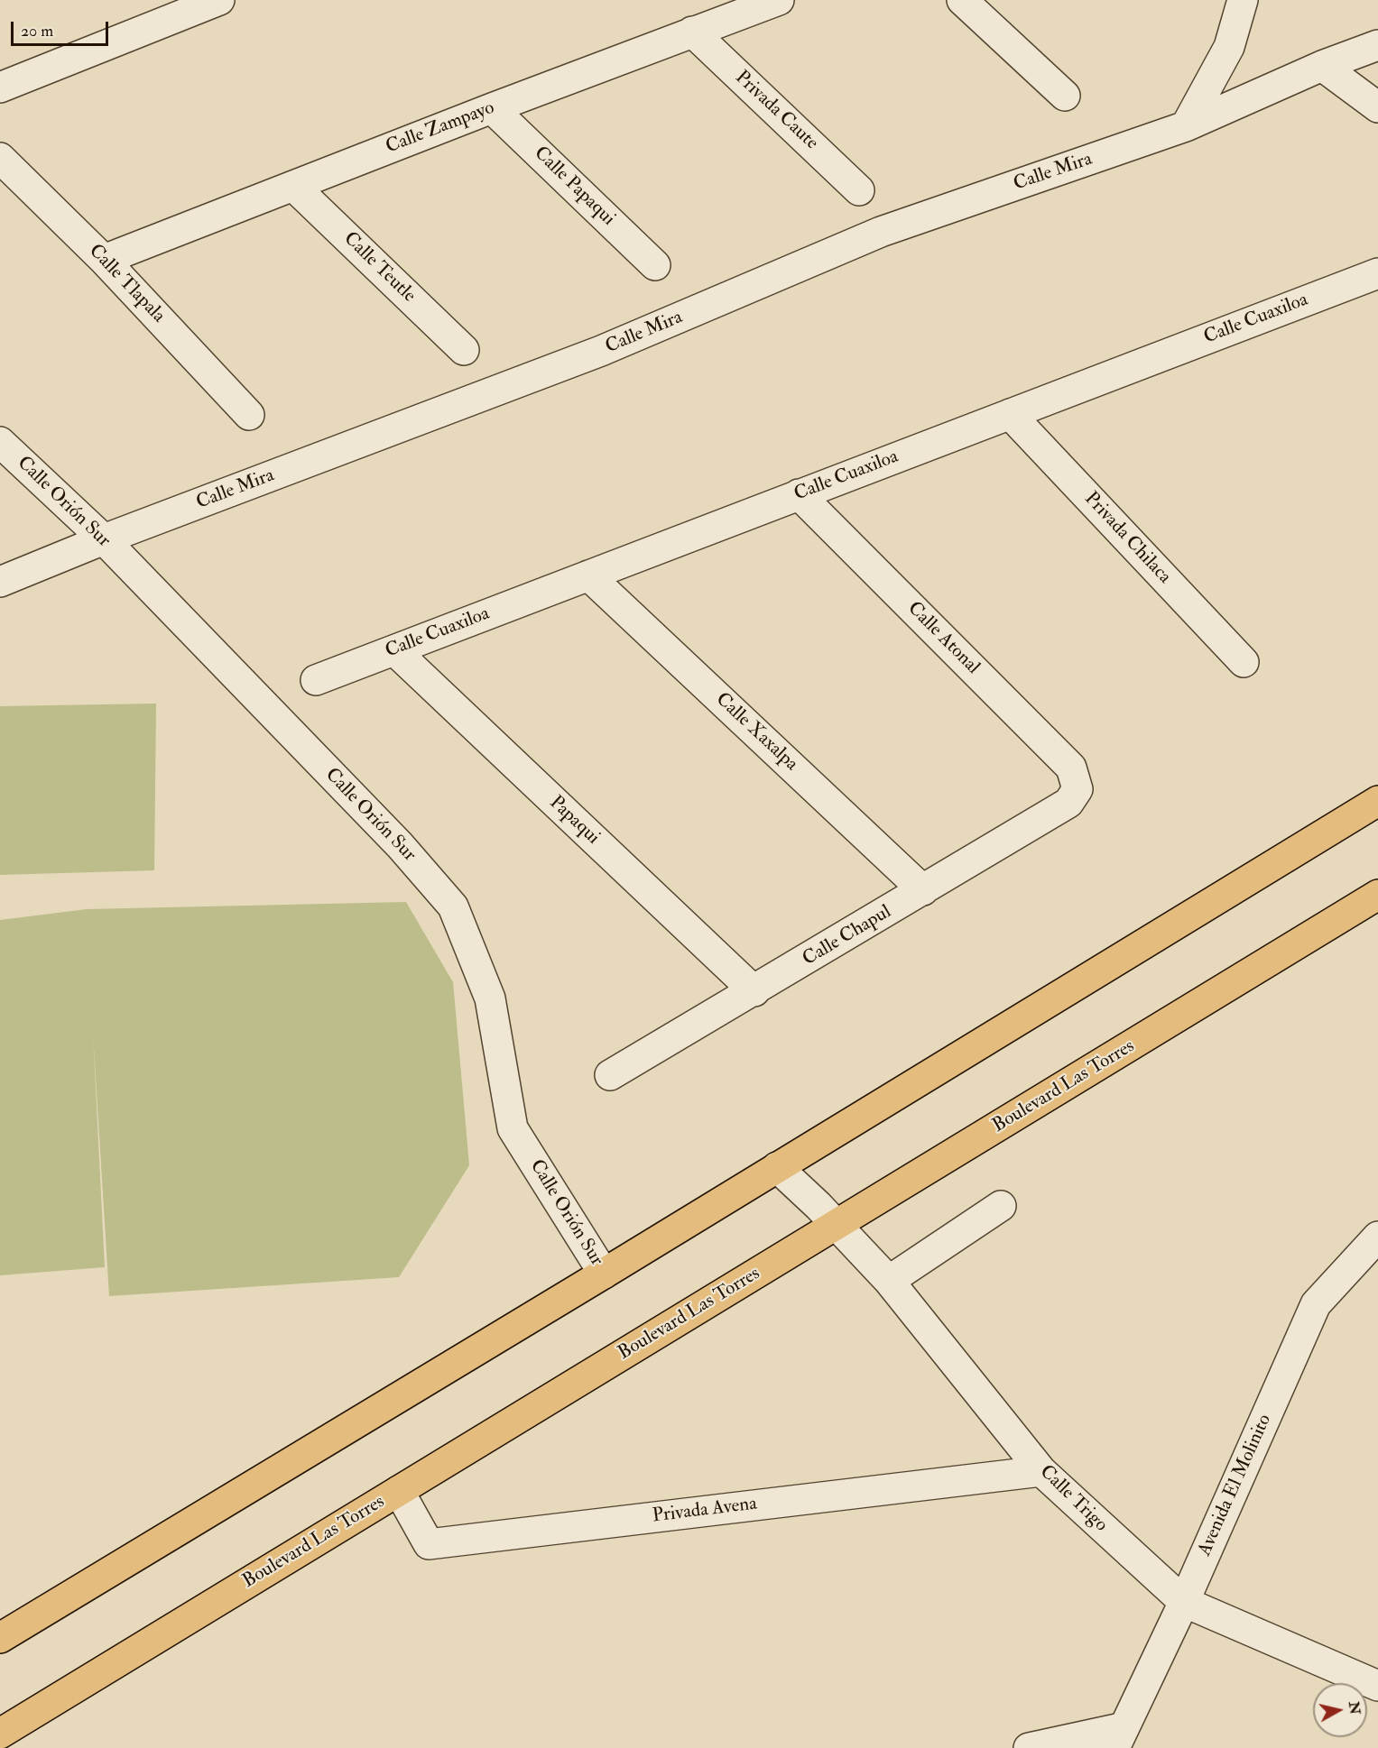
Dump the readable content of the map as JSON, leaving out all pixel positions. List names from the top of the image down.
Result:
{
  "streets": {
    "main road": ["Boulevard Las Torres"],
    "street": [
      "Privada Caute",
      "Calle Zampayo",
      "Calle Mira",
      "Calle Papaqui",
      "Calle Teutle",
      "Calle Tlapala",
      "Calle Cuaxiloa",
      "Calle Orión Sur",
      "Privada Chilaca",
      "Calle Atonal",
      "Calle Xaxalpa",
      "Papaqui",
      "Calle Chapul",
      "Avenida El Molinito",
      "Calle Trigo",
      "Privada Avena"
    ]
  },
  "crossings": [
    ["Privada Caute", "Calle Zampayo"],
    ["Calle Zampayo", "Calle Papaqui"],
    ["Calle Zampayo", "Calle Teutle"],
    ["Calle Zampayo", "Calle Tlapala"],
    ["Calle Mira", "Calle Orión Sur"],
    ["Calle Cuaxiloa", "Privada Chilaca"],
    ["Calle Cuaxiloa", "Calle Atonal"],
    ["Calle Cuaxiloa", "Calle Xaxalpa"],
    ["Calle Cuaxiloa", "Papaqui"],
    ["Calle Atonal", "Calle Chapul"],
    ["Calle Xaxalpa", "Calle Chapul"],
    ["Papaqui", "Calle Chapul"],
    ["Boulevard Las Torres", "Calle Trigo"],
    ["Boulevard Las Torres", "Privada Avena"],
    ["Avenida El Molinito", "Calle Trigo"],
    ["Calle Trigo", "Privada Avena"]
  ],
  "scale_bar": "20 m",
  "north": "right"
}
